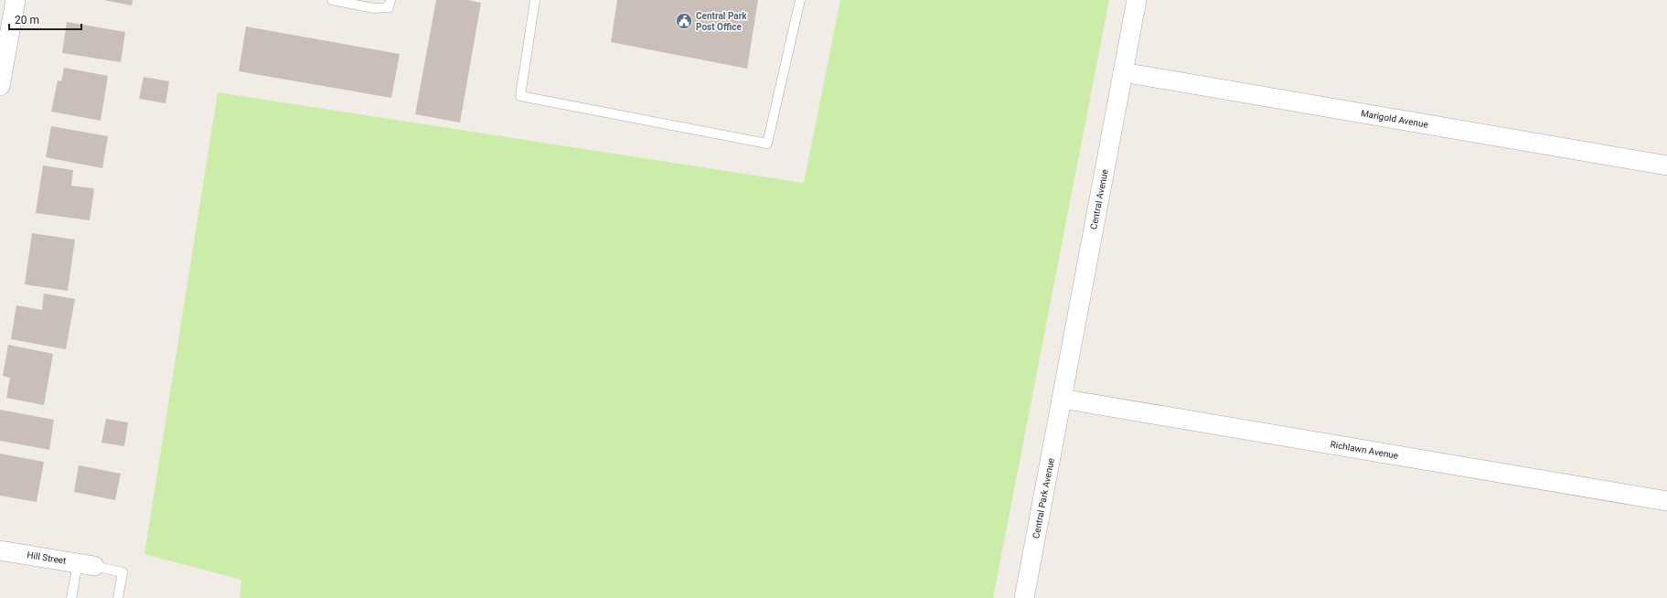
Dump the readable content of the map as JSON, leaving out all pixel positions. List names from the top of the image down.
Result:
{
  "streets": {
    "street": [
      "Marigold Avenue",
      "Central Avenue",
      "Richlawn Avenue",
      "Central Park Avenue",
      "Hill Street"
    ]
  },
  "crossings": [
    ["Marigold Avenue", "Central Avenue"],
    ["Central Avenue", "Richlawn Avenue"],
    ["Central Avenue", "Central Park Avenue"],
    ["Richlawn Avenue", "Central Park Avenue"]
  ],
  "places": {
    "public building": ["Central Park Post Office"]
  },
  "scale_bar": "20 m"
}
